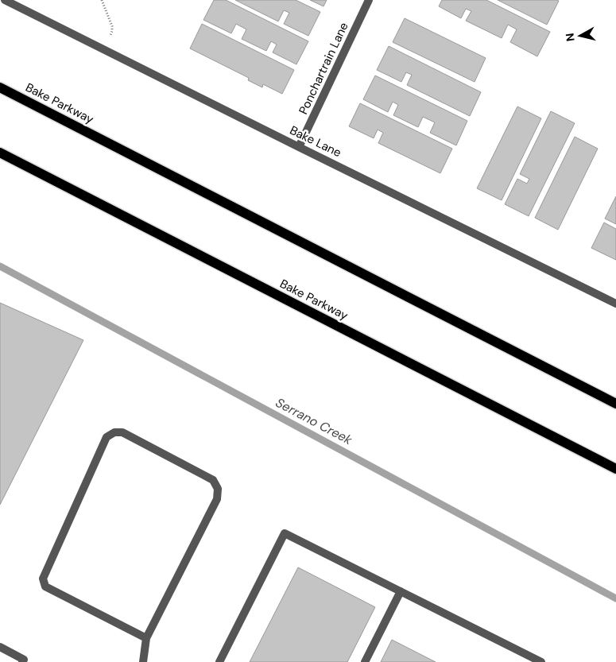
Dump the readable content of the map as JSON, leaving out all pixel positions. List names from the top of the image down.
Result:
{
  "streets": {
    "main road": ["Bake Parkway"],
    "street": ["Ponchartrain Lane", "Bake Lane"]
  },
  "crossings": [
    ["Ponchartrain Lane", "Bake Lane"]
  ],
  "water": ["Serrano Creek"],
  "north": "left"
}
